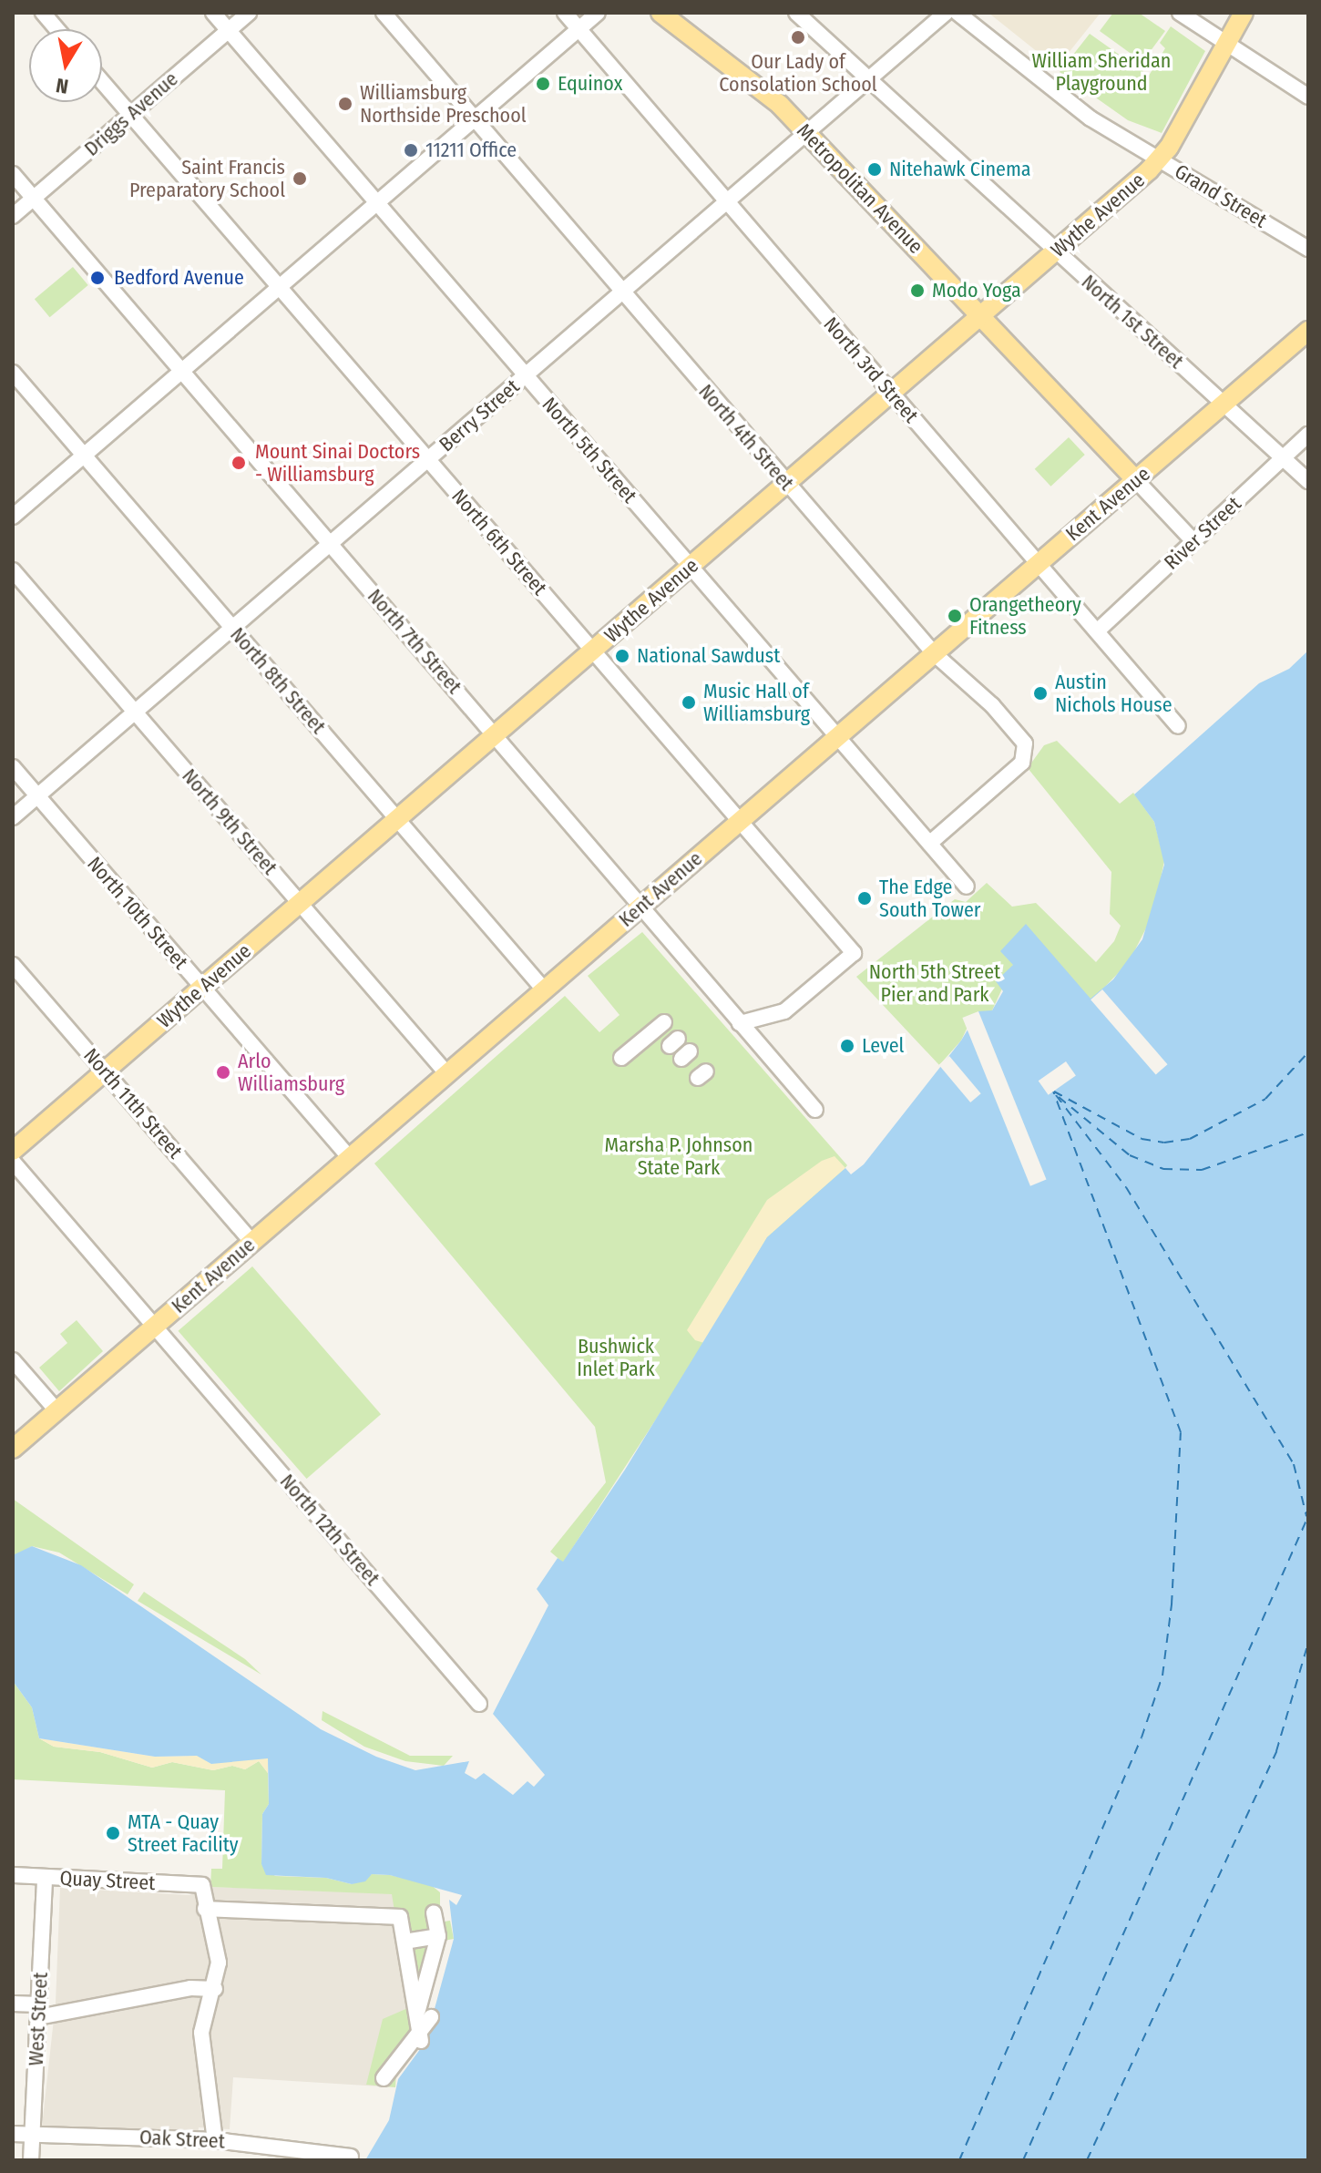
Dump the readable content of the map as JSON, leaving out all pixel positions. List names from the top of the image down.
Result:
{
  "streets": {
    "main road": ["Metropolitan Avenue", "Wythe Avenue", "Kent Avenue"],
    "street": [
      "Driggs Avenue",
      "Grand Street",
      "North 1st Street",
      "North 3rd Street",
      "Berry Street",
      "North 4th Street",
      "North 5th Street",
      "River Street",
      "North 6th Street",
      "North 7th Street",
      "North 8th Street",
      "North 9th Street",
      "North 10th Street",
      "North 11th Street",
      "North 12th Street",
      "Quay Street",
      "West Street",
      "Oak Street"
    ]
  },
  "crossings": [
    ["Driggs Avenue", "North 5th Street"],
    ["Driggs Avenue", "North 6th Street"],
    ["Driggs Avenue", "North 7th Street"],
    ["Metropolitan Avenue", "Wythe Avenue"],
    ["Metropolitan Avenue", "Berry Street"],
    ["Metropolitan Avenue", "Kent Avenue"],
    ["Metropolitan Avenue", "River Street"],
    ["Grand Street", "Wythe Avenue"],
    ["Wythe Avenue", "North 1st Street"],
    ["Wythe Avenue", "North 3rd Street"],
    ["Wythe Avenue", "North 4th Street"],
    ["Wythe Avenue", "North 5th Street"],
    ["Wythe Avenue", "North 6th Street"],
    ["Wythe Avenue", "North 7th Street"],
    ["Wythe Avenue", "North 8th Street"],
    ["Wythe Avenue", "North 9th Street"],
    ["Wythe Avenue", "North 10th Street"],
    ["Wythe Avenue", "North 11th Street"],
    ["North 1st Street", "Berry Street"],
    ["North 1st Street", "Kent Avenue"],
    ["North 1st Street", "River Street"],
    ["North 3rd Street", "Berry Street"],
    ["North 3rd Street", "Kent Avenue"],
    ["North 3rd Street", "River Street"],
    ["Berry Street", "North 4th Street"],
    ["Berry Street", "North 5th Street"],
    ["Berry Street", "North 6th Street"],
    ["Berry Street", "North 7th Street"],
    ["Berry Street", "North 8th Street"],
    ["Berry Street", "North 9th Street"],
    ["Berry Street", "North 10th Street"],
    ["North 4th Street", "North 5th Street"],
    ["North 4th Street", "Kent Avenue"],
    ["North 5th Street", "Kent Avenue"],
    ["Kent Avenue", "North 6th Street"],
    ["Kent Avenue", "North 7th Street"],
    ["Kent Avenue", "North 8th Street"],
    ["Kent Avenue", "North 9th Street"],
    ["Kent Avenue", "North 10th Street"],
    ["Kent Avenue", "North 11th Street"],
    ["Kent Avenue", "North 12th Street"],
    ["North 6th Street", "North 7th Street"],
    ["Quay Street", "West Street"],
    ["West Street", "Oak Street"]
  ],
  "parks": [
    "William Sheridan Playground",
    "North 5th Street Pier and Park",
    "Marsha P. Johnson State Park",
    "Bushwick Inlet Park"
  ],
  "places": [
    "Our Lady of Consolation School",
    "Equinox",
    "Williamsburg Northside Preschool",
    "11211 Office",
    "Nitehawk Cinema",
    "Saint Francis Preparatory School",
    "Bedford Avenue",
    "Modo Yoga",
    "Mount Sinai Doctors - Williamsburg",
    "Orangetheory Fitness",
    "National Sawdust",
    "Austin Nichols House",
    "Music Hall of Williamsburg",
    "The Edge South Tower",
    "Level",
    "Arlo Williamsburg",
    "MTA - Quay Street Facility"
  ],
  "north": "bottom"
}
